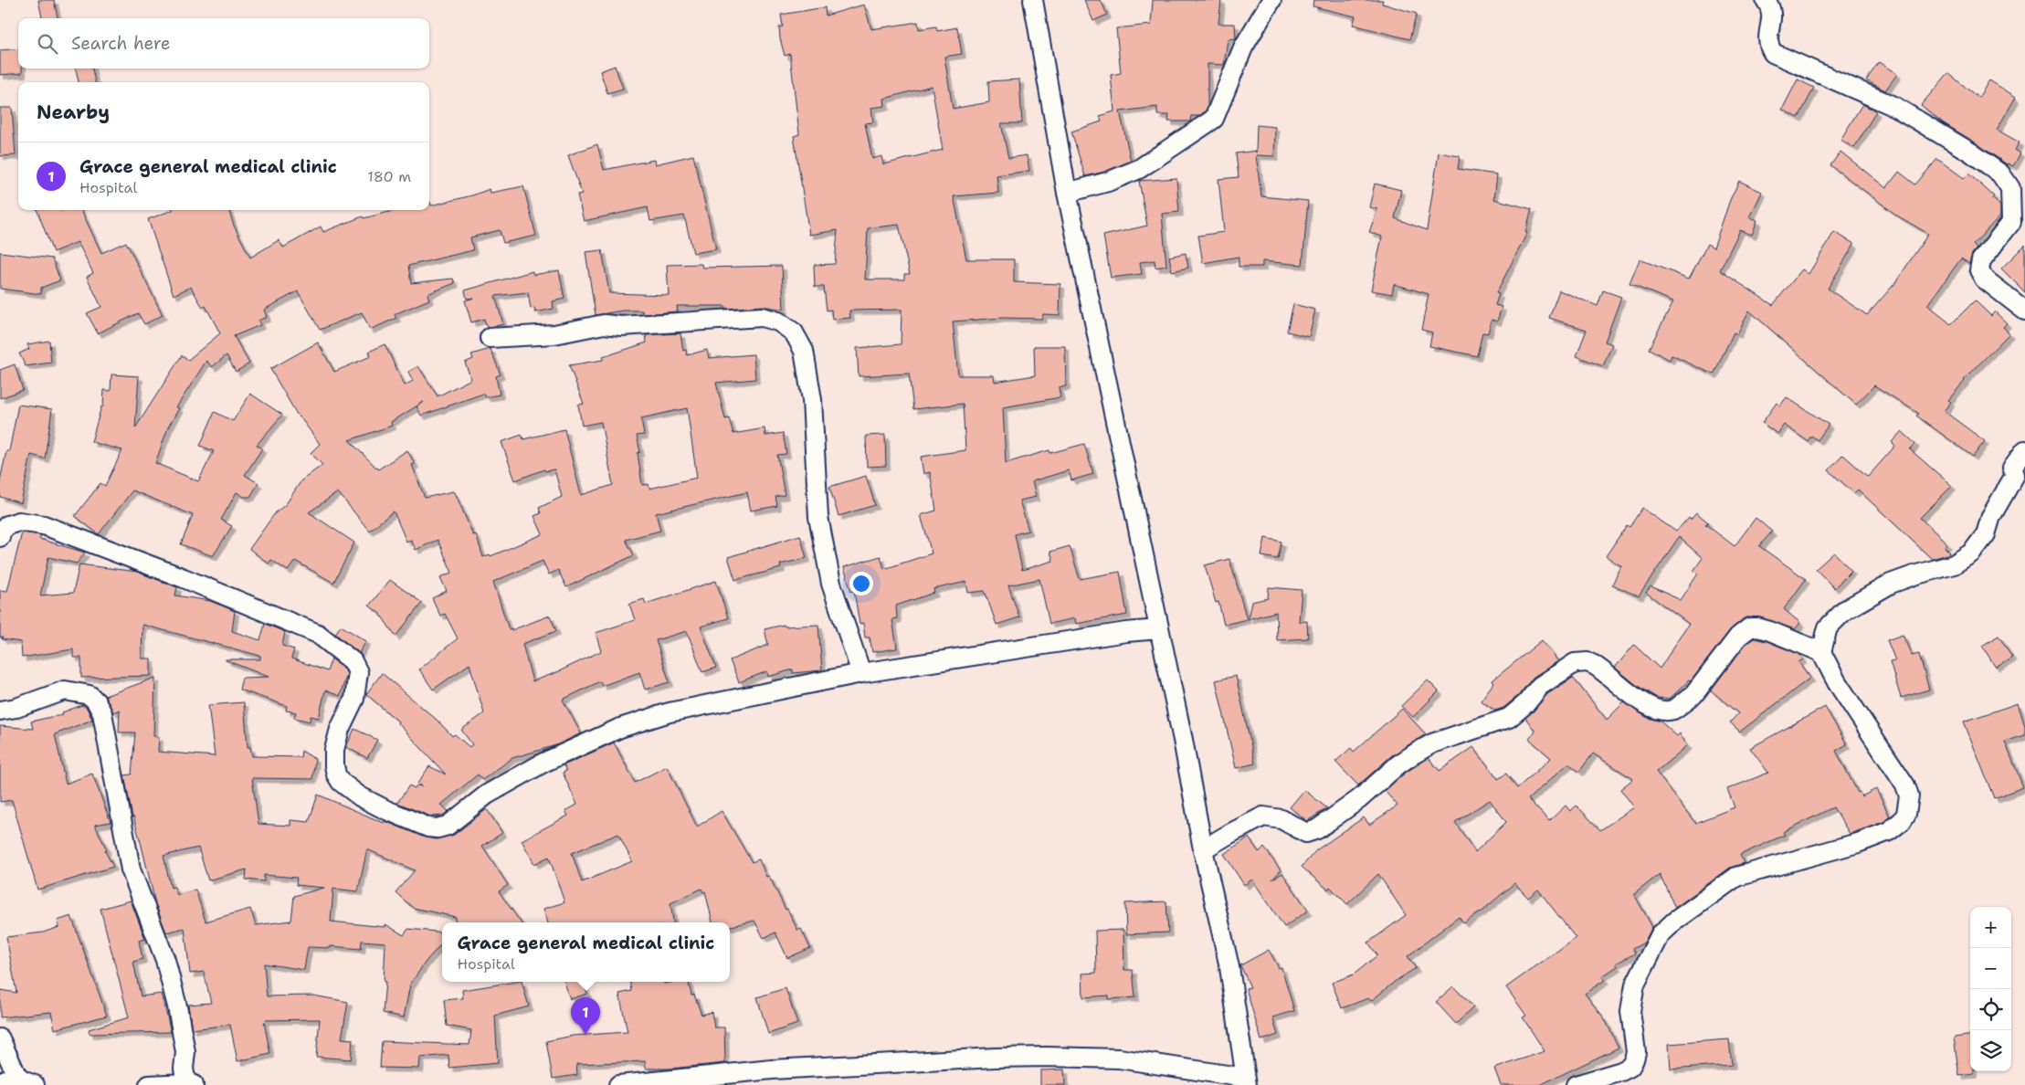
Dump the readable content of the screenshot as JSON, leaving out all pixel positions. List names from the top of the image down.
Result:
{
  "page": {
    "search": "Search here",
    "heading": "Nearby",
    "list": [
      {
        "mark": "1",
        "name": "Grace general medical clinic",
        "note": "Hospital",
        "value": "180 m"
      }
    ],
    "map_buttons": ["+", "−"],
    "popup": ["Grace general medical clinic", "Hospital"],
    "pins": "1"
  }
}
